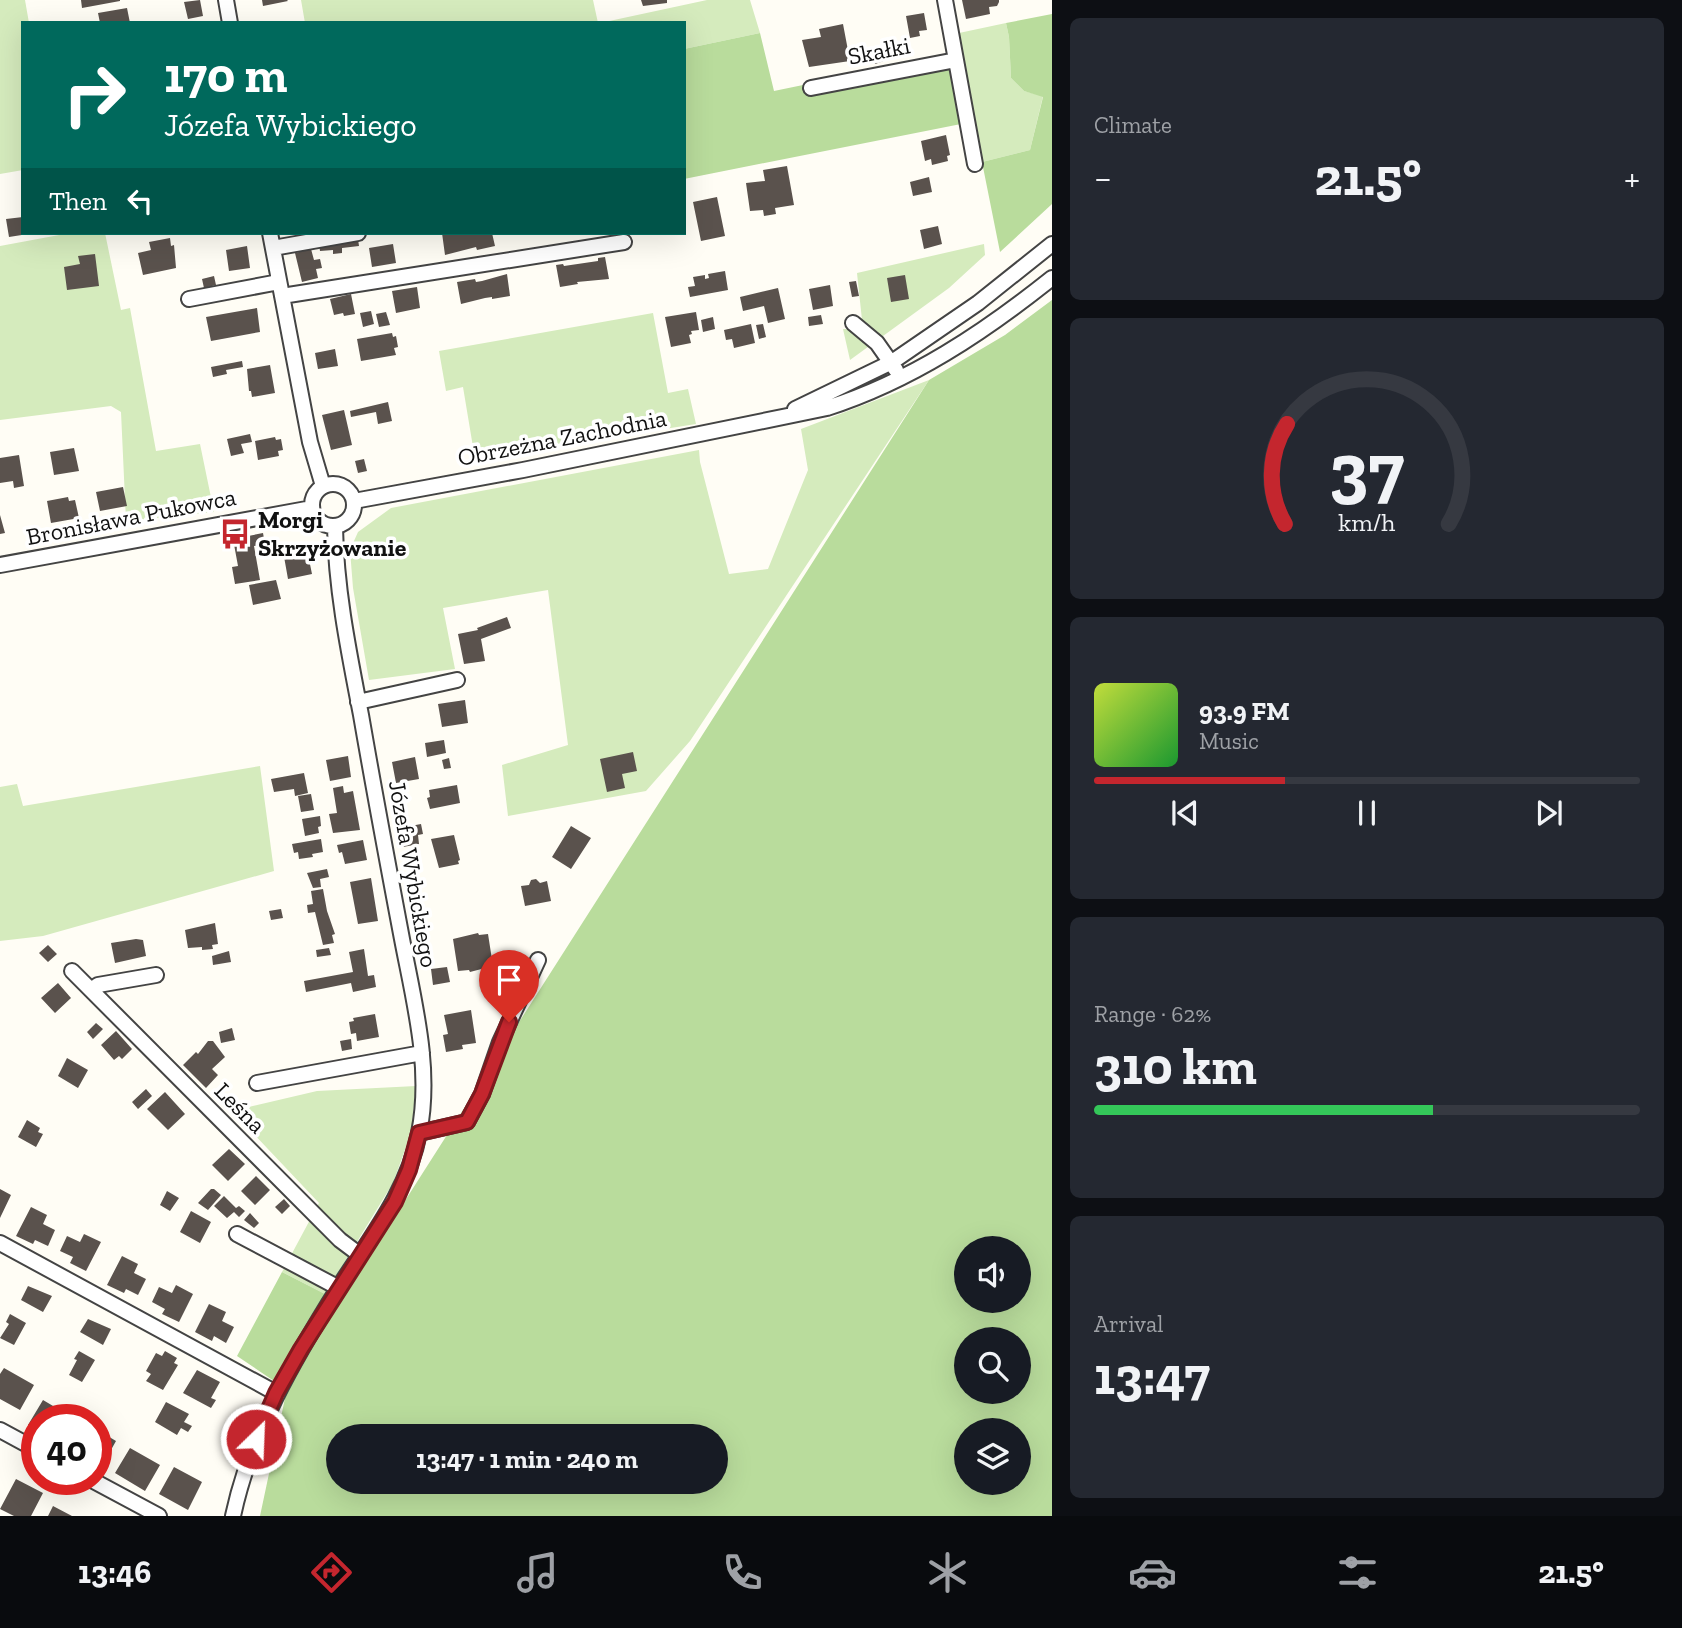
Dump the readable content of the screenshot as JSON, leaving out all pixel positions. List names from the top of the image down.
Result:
{
  "streets": {
    "street": [
      "Skałki",
      "Obrzeżna Zachodnia",
      "Bronisława Pukowca",
      "Józefa Wybickiego",
      "Leśna"
    ]
  },
  "crossings": [
    ["Obrzeżna Zachodnia", "Bronisława Pukowca"],
    ["Obrzeżna Zachodnia", "Józefa Wybickiego"],
    ["Bronisława Pukowca", "Józefa Wybickiego"]
  ],
  "places": {
    "bus stop": ["Morgi Skrzyżowanie"]
  },
  "page": {
    "tile": [
      "Climate",
      ["Range · 62%", "310 km"],
      ["Arrival", "13:47"]
    ],
    "turn": ["170 m", "Józefa Wybickiego"],
    "heat": ["−", "21.5°", "+"],
    "then": "Then",
    "song": ["93.9 FM", "Music"],
    "limit": "40",
    "trip": "13:47 · 1 min · 240 m",
    "tabs": ["13:46", "21.5°"],
    "gauge": ["37", "km/h"]
  }
}
